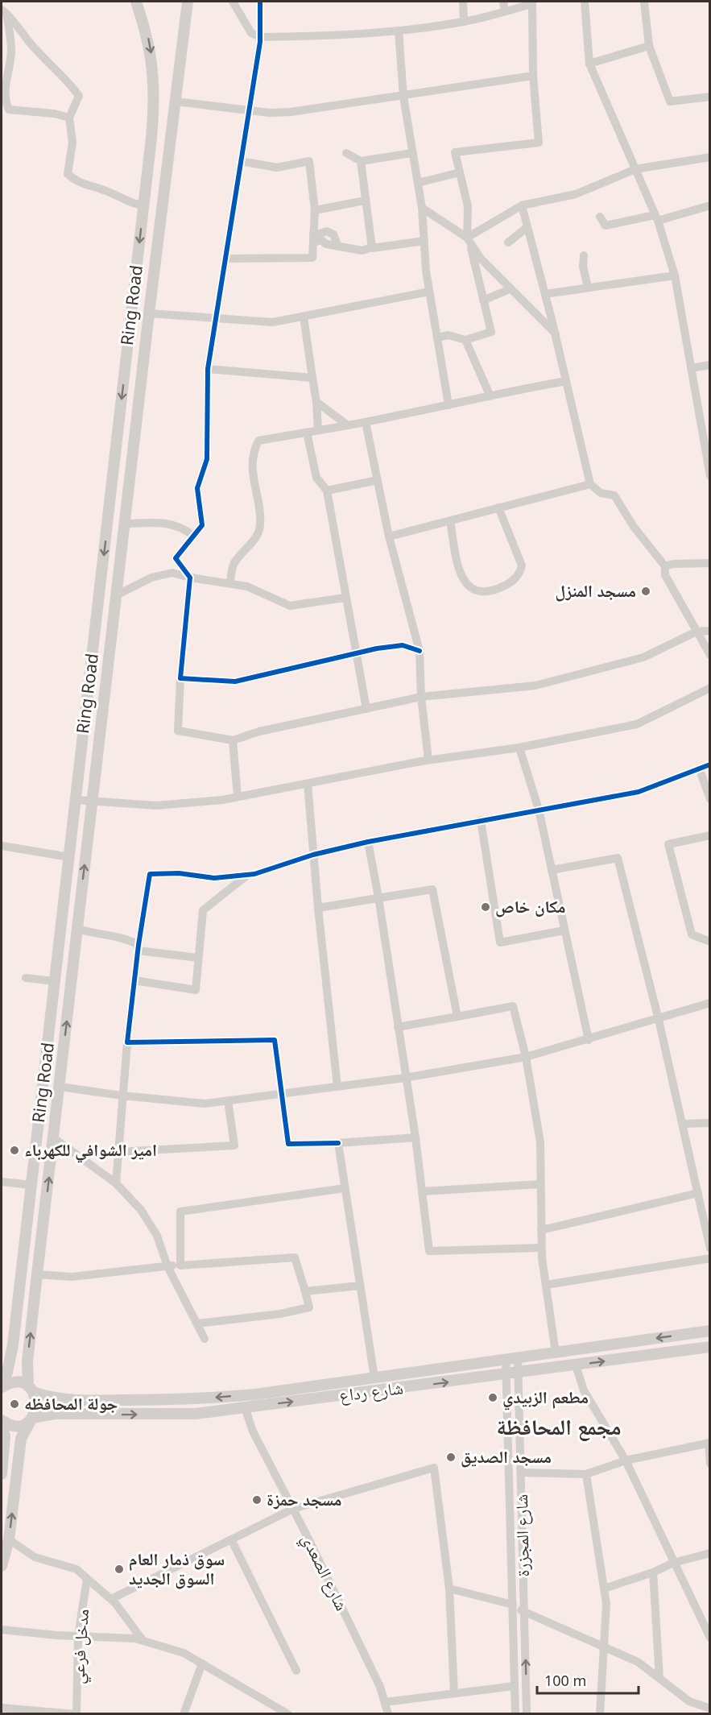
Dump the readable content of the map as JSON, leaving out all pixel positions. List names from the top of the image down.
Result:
{
  "streets": {
    "main road": ["Ring Road", "شارع رداع"],
    "street": ["شارع المجزرة", "شارع الصعدي", "مدخل فرعي"]
  },
  "crossings": [
    ["Ring Road", "شارع رداع"],
    ["شارع رداع", "شارع المجزرة"],
    ["شارع رداع", "شارع الصعدي"]
  ],
  "districts": ["مجمع المحافظة"],
  "places": [
    "مسجد المنزل",
    "مكان خاص",
    "امير الشوافي للكهرباء",
    "مطعم الزبيدي",
    "جولة المحافظه",
    "مسجد الصديق",
    "مسجد حمزة",
    "سوق ذمار العام السوق الجديد"
  ],
  "scale_bar": "100 m"
}
